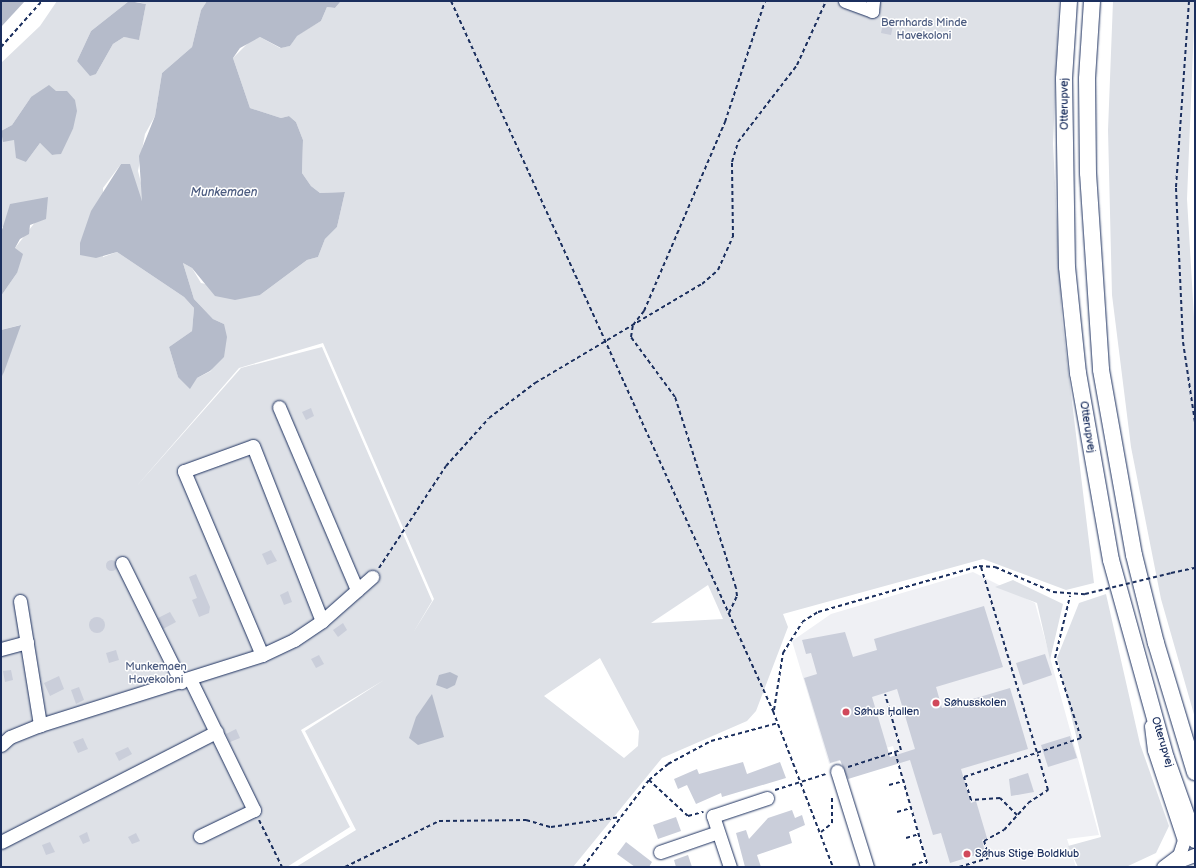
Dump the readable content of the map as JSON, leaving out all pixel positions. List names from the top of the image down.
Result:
{
  "streets": {
    "main road": ["Otterupvej"]
  },
  "water": ["Munkemaen"],
  "parks": ["Bernhards Minde Havekoloni", "Munkemaen Havekoloni"],
  "places": ["Søhusskolen", "Søhus Hallen", "Søhus Stige Boldklub"]
}
